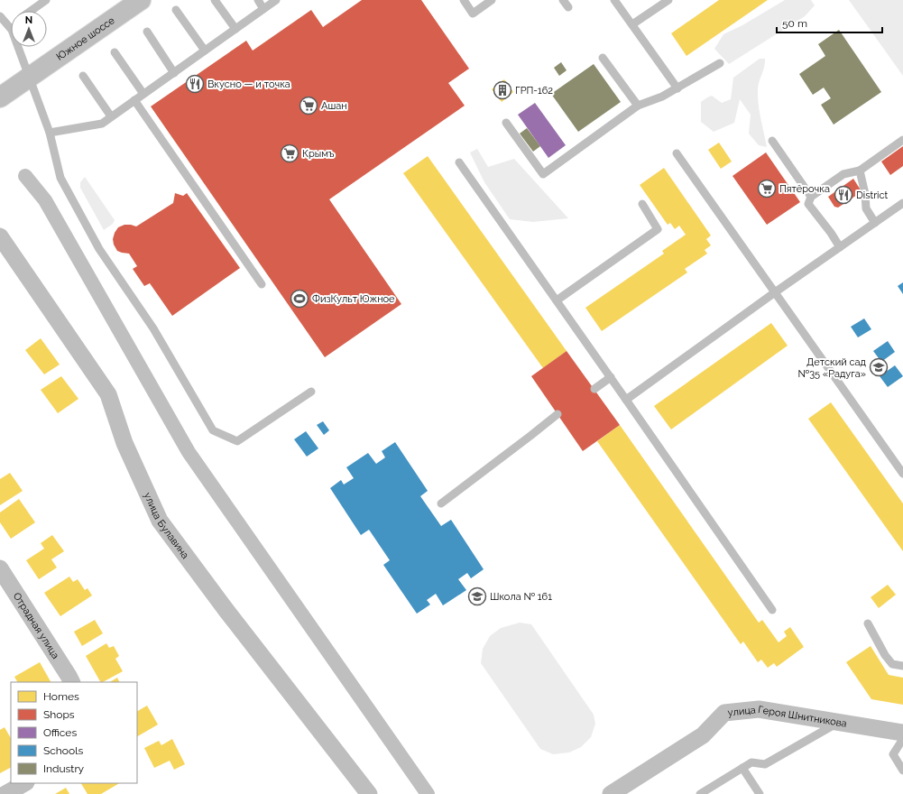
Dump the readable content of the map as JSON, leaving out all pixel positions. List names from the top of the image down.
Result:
{
  "streets": {
    "main road": ["Южное шоссе"],
    "street": ["улица Булавина", "Отрадная улица", "улица Героя Шнитникова"]
  },
  "places": {
    "restaurant": ["Вкусно — и точка", "District"],
    "building": ["ГРП-162"],
    "supermarket": ["Ашан", "Крымъ", "Пятёрочка"],
    "sports": ["ФизКульт Южное"],
    "school or university": ["Детский сад №35 «Радуга»", "Школа № 161"]
  },
  "legend": [
    "Homes",
    "Shops",
    "Offices",
    "Schools",
    "Industry"
  ],
  "scale_bar": "50 m",
  "north": "top"
}
